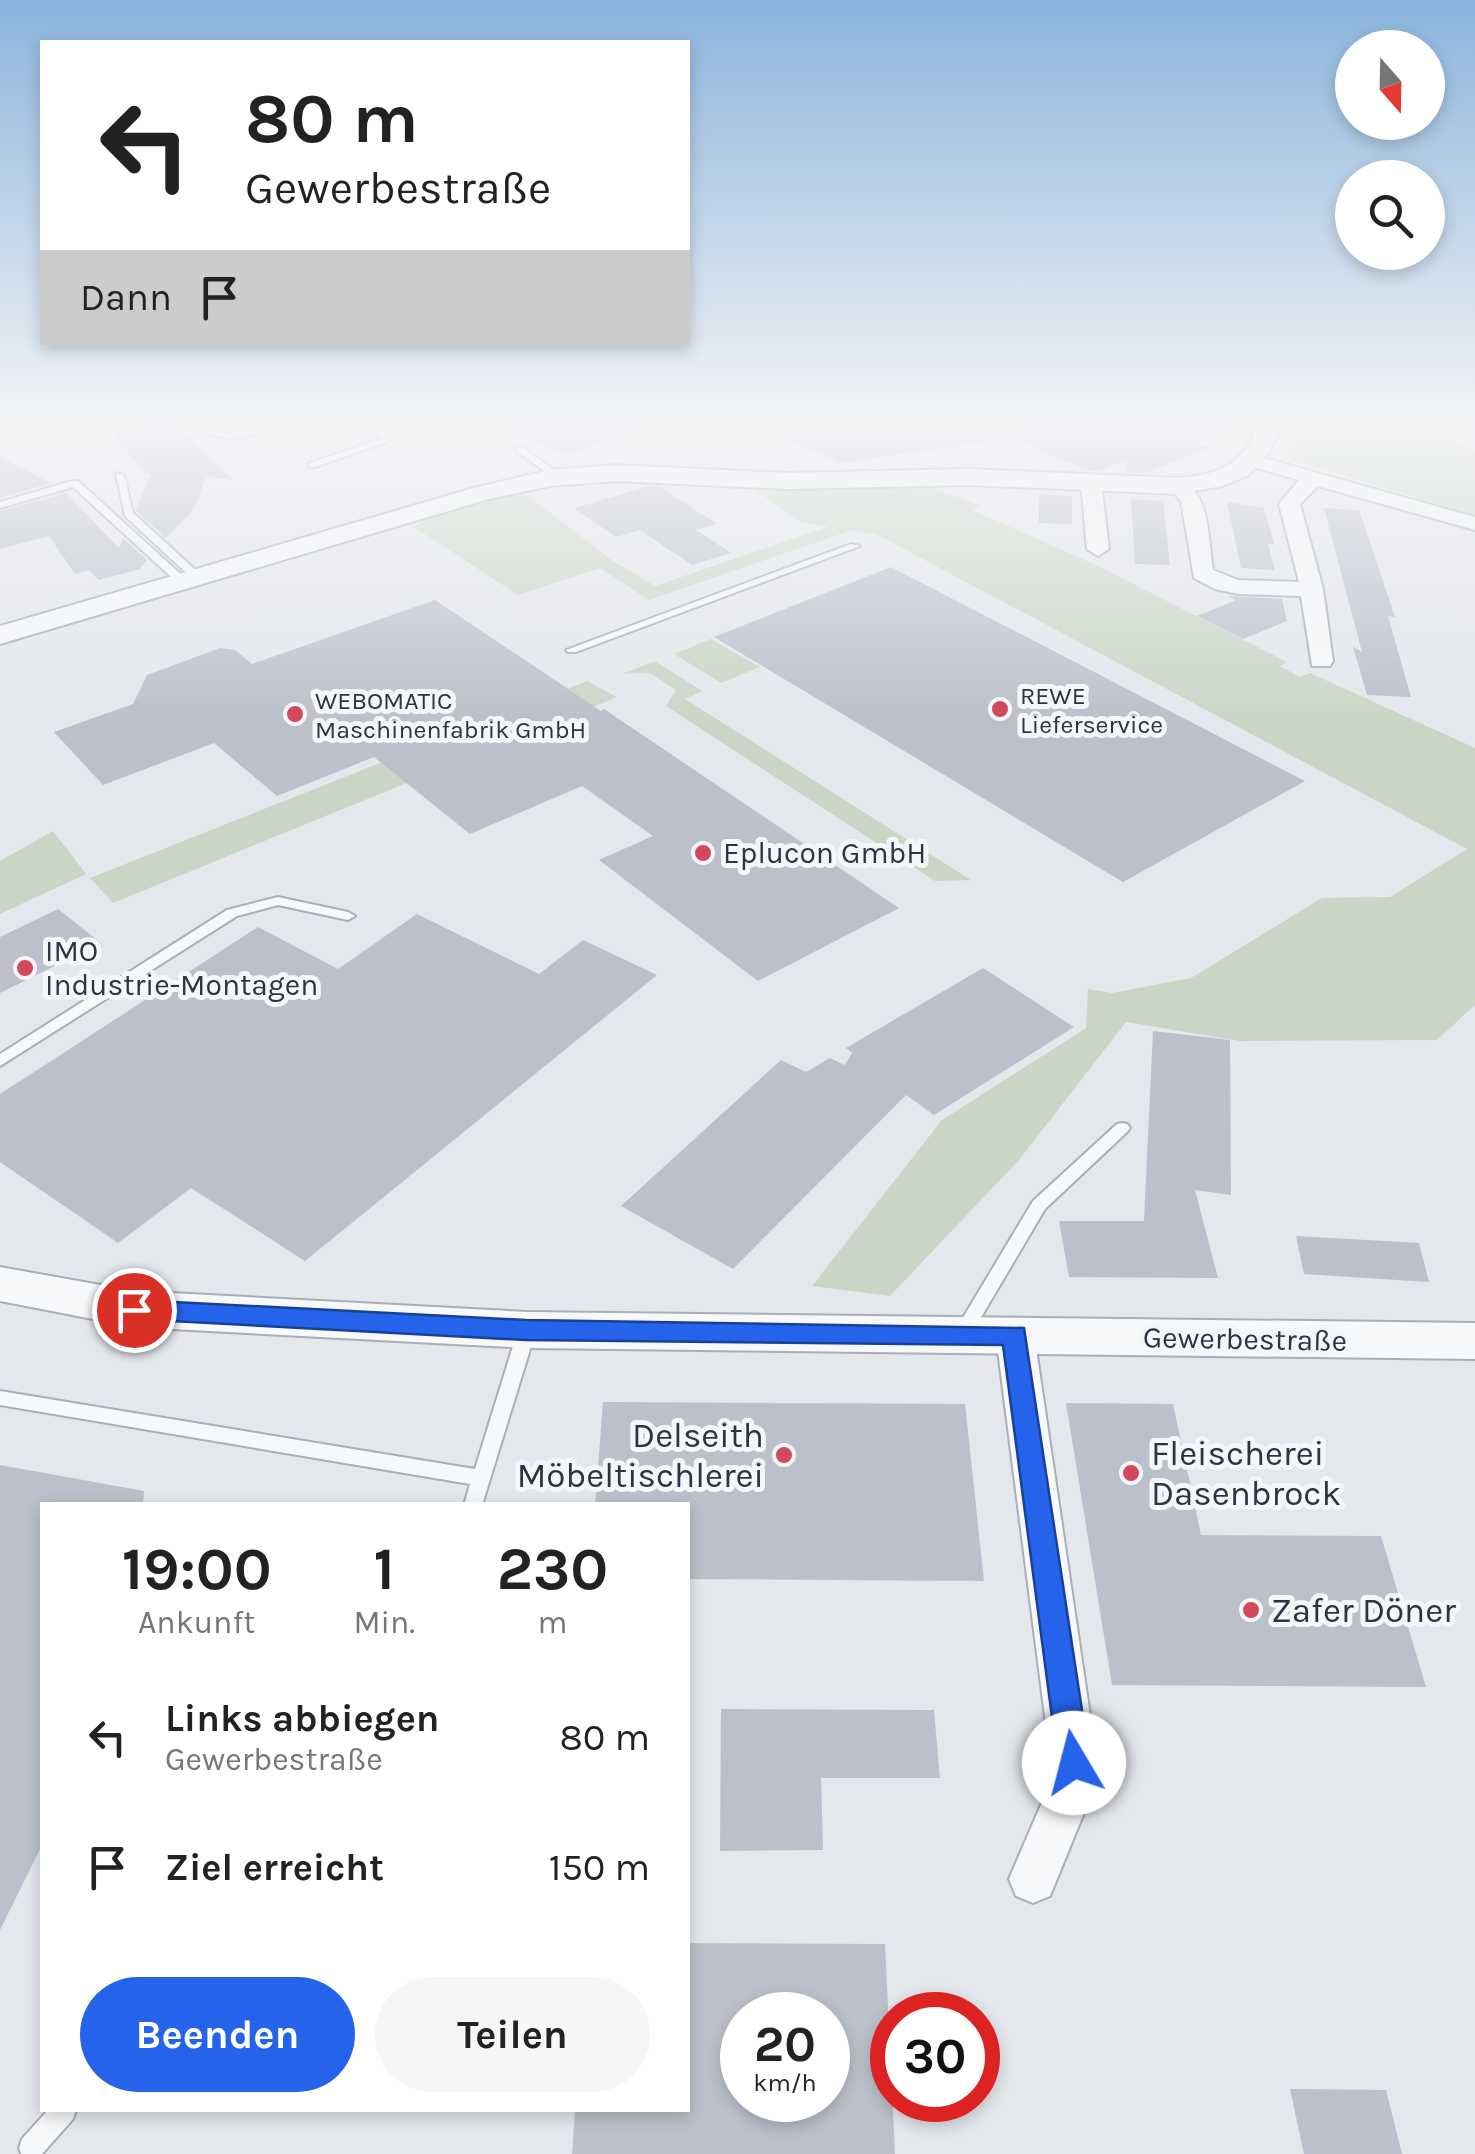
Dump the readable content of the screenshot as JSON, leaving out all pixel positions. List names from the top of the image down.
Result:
{
  "streets": {
    "street": ["Gewerbestraße"]
  },
  "places": [
    "REWE Lieferservice",
    "WEBOMATIC Maschinenfabrik GmbH",
    "Eplucon GmbH",
    "IMO Industrie-Montagen",
    "Delseith Möbeltischlerei",
    "Fleischerei Dasenbrock",
    "Zafer Döner"
  ],
  "north": "bottom",
  "page": {
    "turn": ["80 m", "Gewerbestraße"],
    "then": "Dann",
    "eta": [
      "19:00",
      "Ankunft",
      "1",
      "Min.",
      "230",
      "m"
    ],
    "list": [
      {
        "name": "Links abbiegen",
        "note": "Gewerbestraße",
        "value": "80 m"
      },
      {
        "name": "Ziel erreicht",
        "value": "150 m"
      }
    ],
    "buttons": ["Beenden", "Teilen"],
    "speed": "20 km/h",
    "limit": "30"
  }
}
